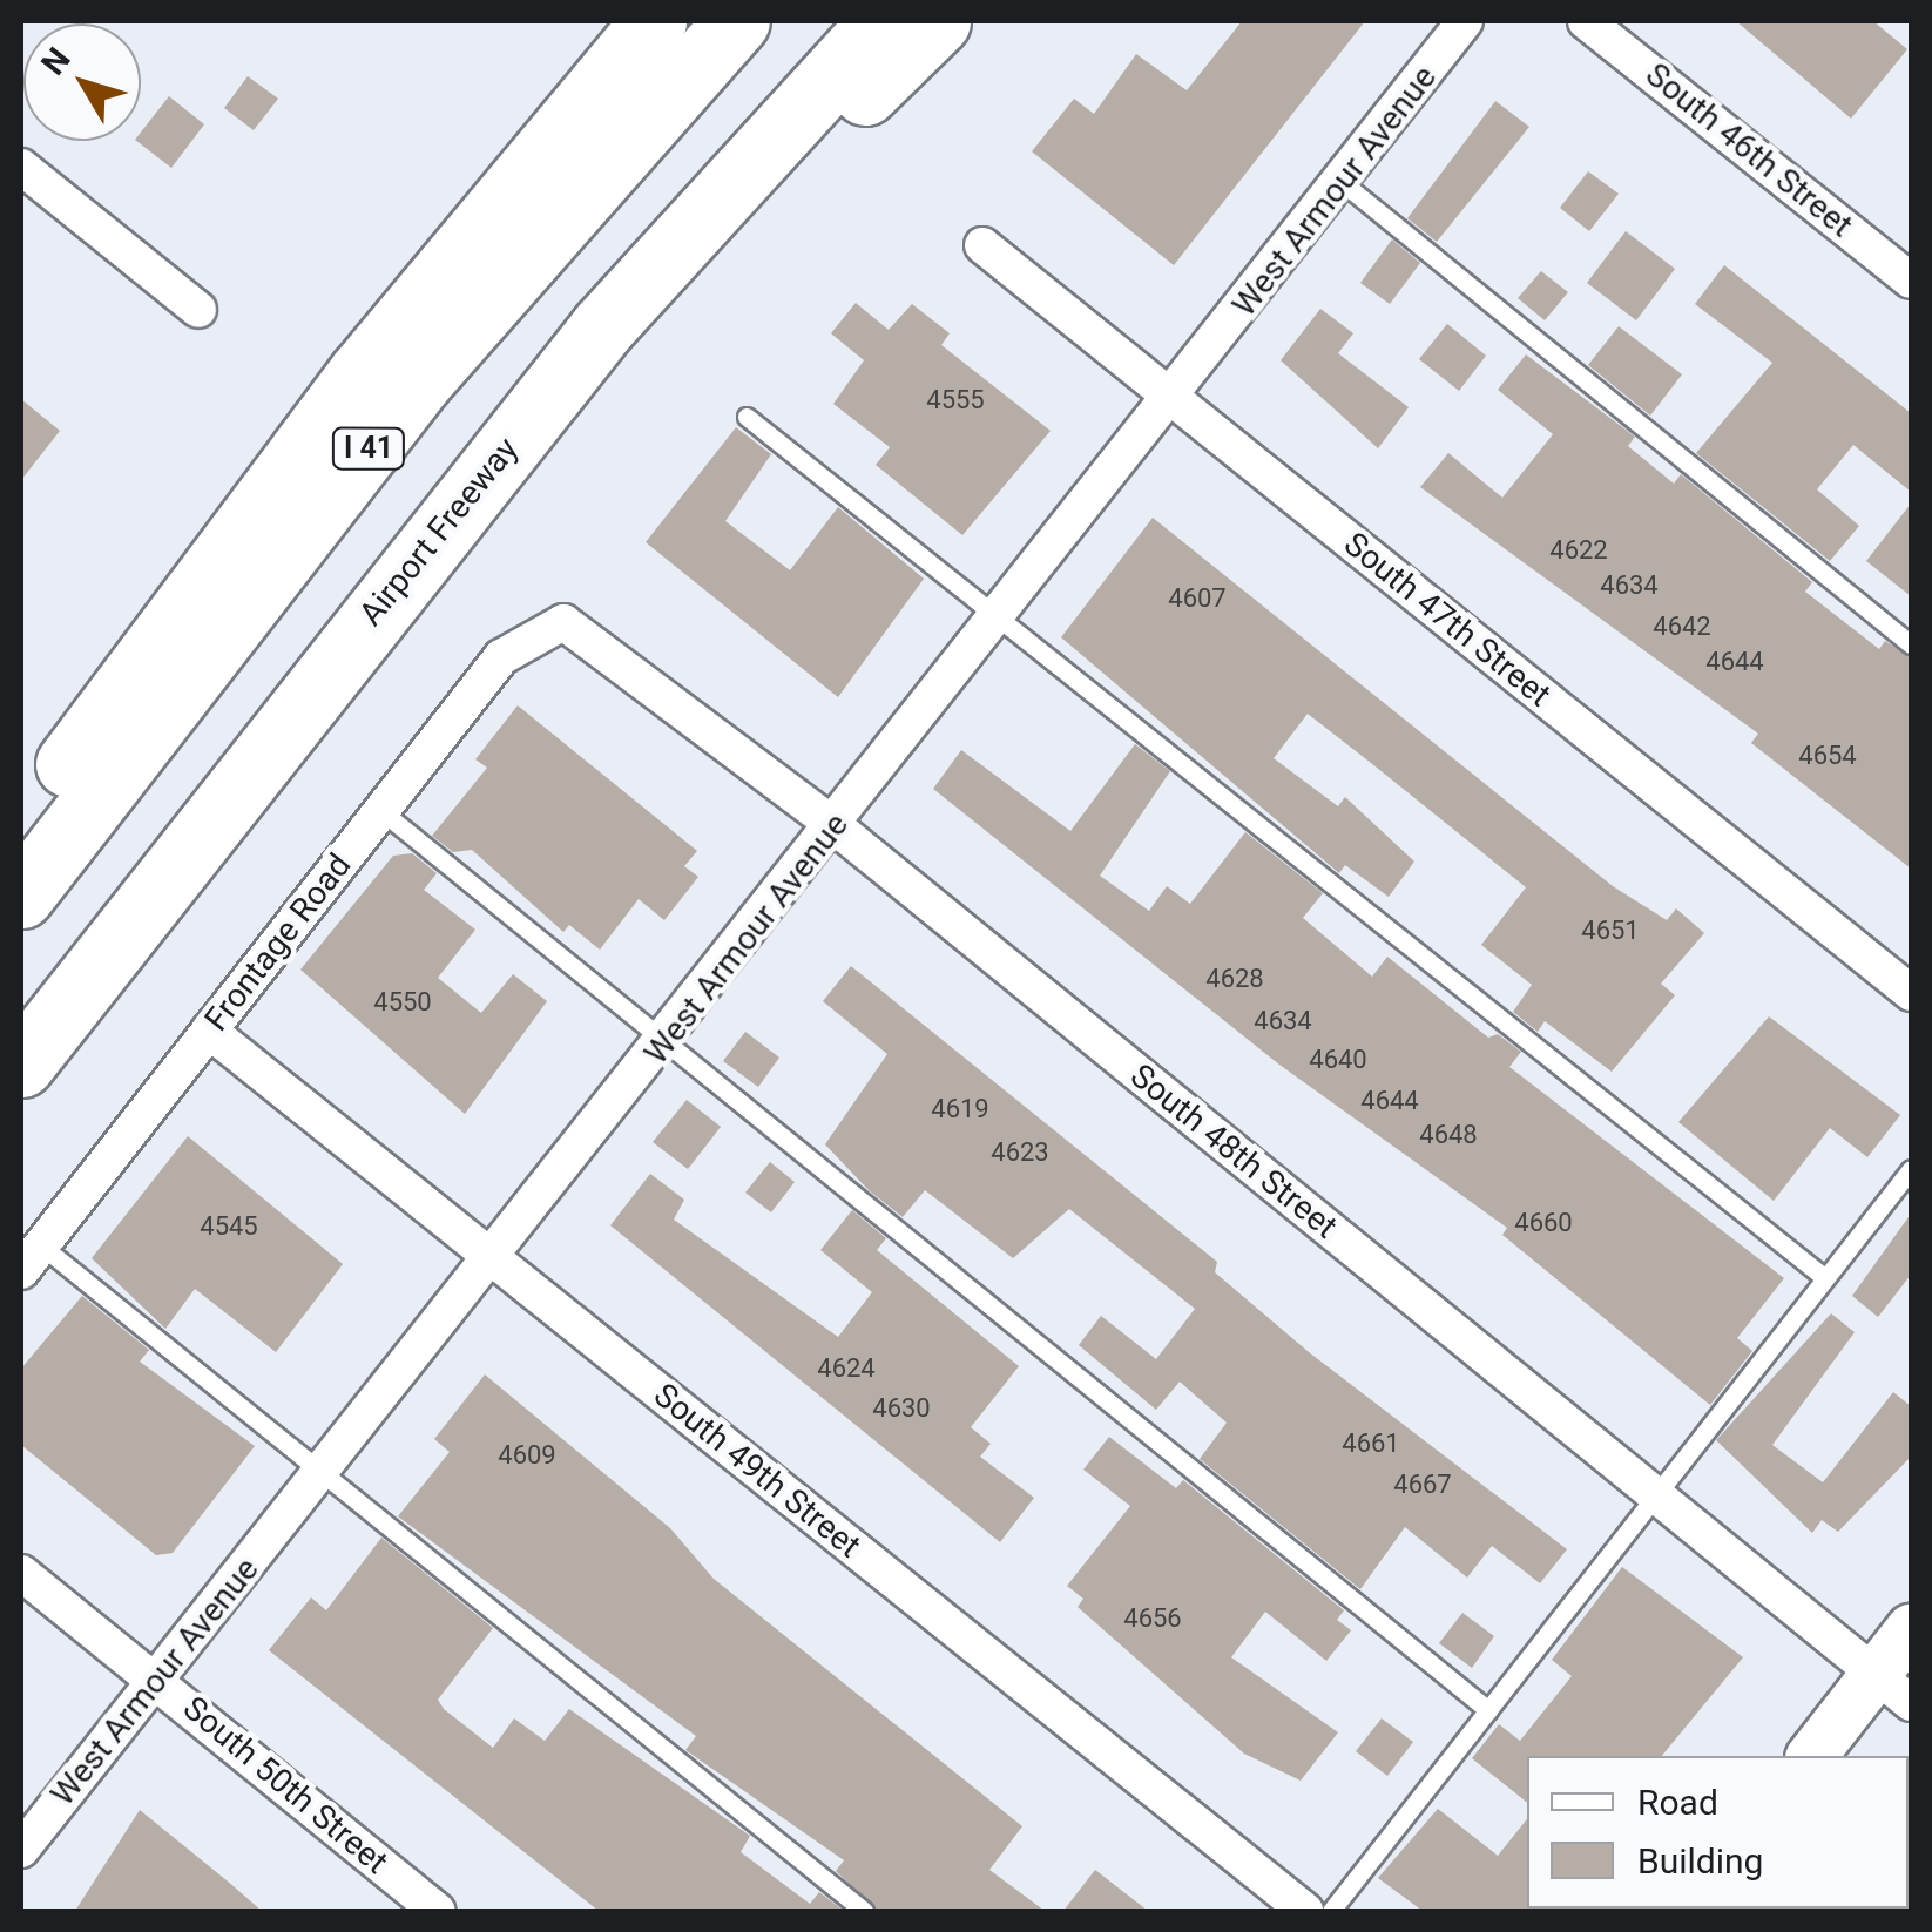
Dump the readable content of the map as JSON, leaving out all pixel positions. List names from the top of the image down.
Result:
{
  "streets": {
    "highway": ["I 41", "Airport Freeway"],
    "street": [
      "South 46th Street",
      "West Armour Avenue",
      "South 47th Street",
      "Frontage Road",
      "South 48th Street",
      "South 49th Street",
      "South 50th Street"
    ]
  },
  "crossings": [
    ["West Armour Avenue", "South 47th Street"],
    ["West Armour Avenue", "South 48th Street"],
    ["West Armour Avenue", "South 49th Street"],
    ["West Armour Avenue", "South 50th Street"],
    ["Frontage Road", "South 48th Street"],
    ["Frontage Road", "South 49th Street"]
  ],
  "house_numbers": [
    "4555",
    "4622",
    "4634",
    "4607",
    "4642",
    "4644",
    "4654",
    "4651",
    "4628",
    "4550",
    "4634",
    "4640",
    "4644",
    "4619",
    "4648",
    "4623",
    "4660",
    "4545",
    "4624",
    "4630",
    "4661",
    "4609",
    "4667",
    "4656"
  ],
  "legend": ["Road", "Building"],
  "north": "top left"
}
